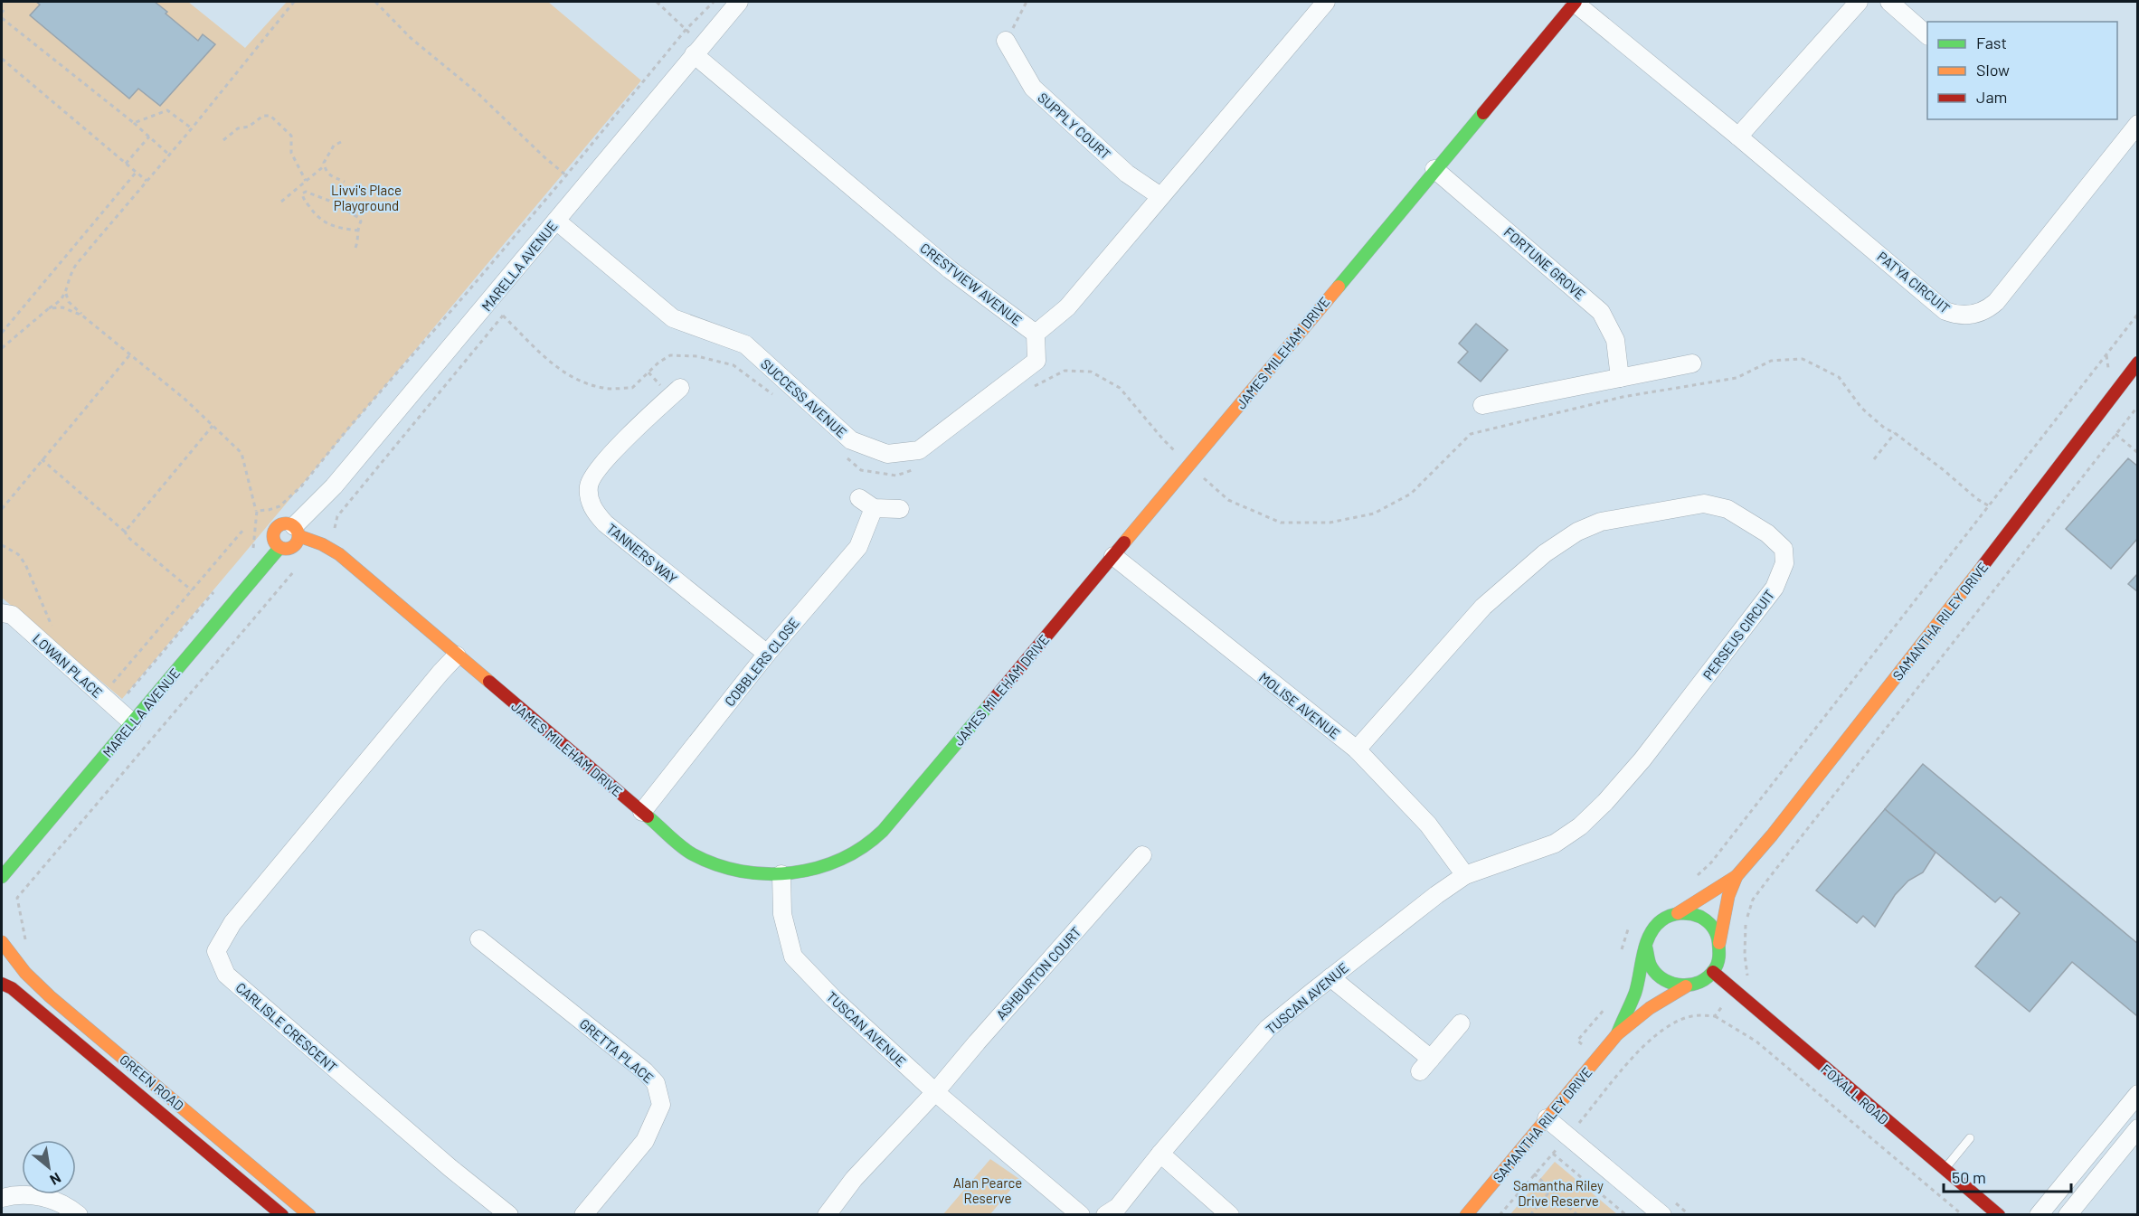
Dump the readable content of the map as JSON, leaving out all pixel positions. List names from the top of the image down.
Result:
{
  "streets": {
    "street": [
      "SUPPLY COURT",
      "FORTUNE GROVE",
      "MARELLA AVENUE",
      "PATYA CIRCUIT",
      "CRESTVIEW AVENUE",
      "JAMES MILEHAM DRIVE",
      "SUCCESS AVENUE",
      "TANNERS WAY",
      "SAMANTHA RILEY DRIVE",
      "PERSEUS CIRCUIT",
      "COBBLERS CLOSE",
      "LOWAN PLACE",
      "MOLISE AVENUE",
      "ASHBURTON COURT",
      "TUSCAN AVENUE",
      "CARLISLE CRESCENT",
      "GRETTA PLACE",
      "GREEN ROAD",
      "FOXALL ROAD"
    ]
  },
  "crossings": [
    ["SUPPLY COURT", "CRESTVIEW AVENUE"],
    ["FORTUNE GROVE", "JAMES MILEHAM DRIVE"],
    ["MARELLA AVENUE", "CRESTVIEW AVENUE"],
    ["MARELLA AVENUE", "JAMES MILEHAM DRIVE"],
    ["MARELLA AVENUE", "SUCCESS AVENUE"],
    ["MARELLA AVENUE", "LOWAN PLACE"],
    ["PATYA CIRCUIT", "JAMES MILEHAM DRIVE"],
    ["CRESTVIEW AVENUE", "SUCCESS AVENUE"],
    ["JAMES MILEHAM DRIVE", "COBBLERS CLOSE"],
    ["JAMES MILEHAM DRIVE", "MOLISE AVENUE"],
    ["JAMES MILEHAM DRIVE", "TUSCAN AVENUE"],
    ["JAMES MILEHAM DRIVE", "CARLISLE CRESCENT"],
    ["TANNERS WAY", "COBBLERS CLOSE"],
    ["SAMANTHA RILEY DRIVE", "FOXALL ROAD"],
    ["PERSEUS CIRCUIT", "MOLISE AVENUE"],
    ["PERSEUS CIRCUIT", "TUSCAN AVENUE"],
    ["MOLISE AVENUE", "TUSCAN AVENUE"],
    ["ASHBURTON COURT", "TUSCAN AVENUE"]
  ],
  "parks": ["Livvi's Place Playground", "Alan Pearce Reserve", "Samantha Riley Drive Reserve"],
  "legend": ["Fast", "Slow", "Jam"],
  "scale_bar": "50 m",
  "north": "bottom right"
}
